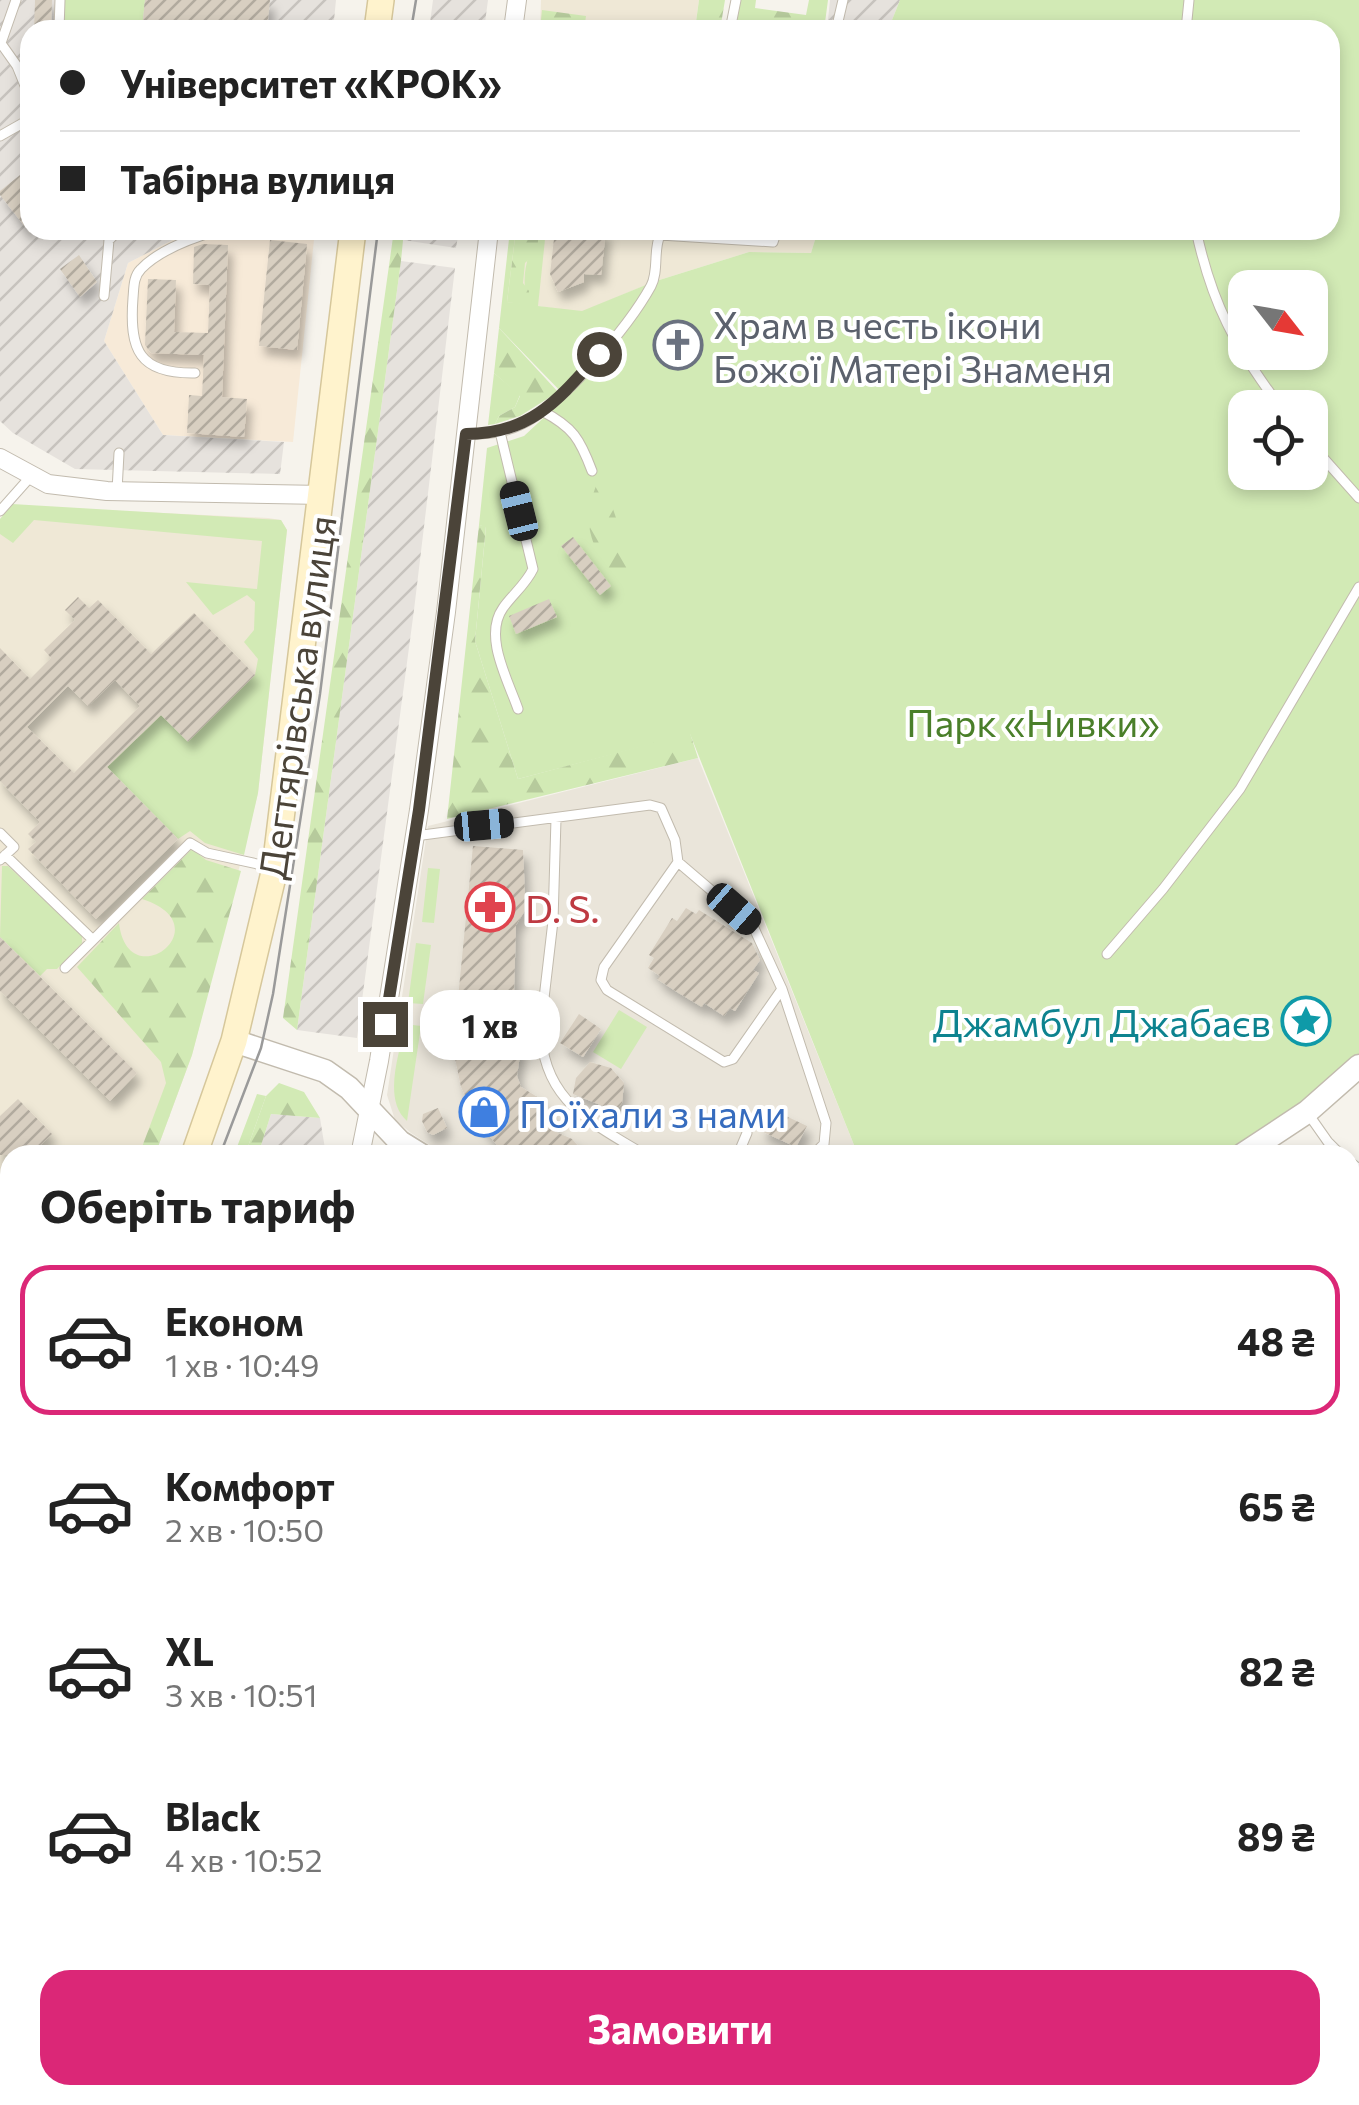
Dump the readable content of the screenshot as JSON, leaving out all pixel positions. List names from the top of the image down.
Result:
{
  "streets": {
    "main road": ["Дегтярівська вулиця"]
  },
  "parks": ["Парк «Нивки»"],
  "places": {
    "church": ["Храм в честь ікони Божої Матері Знаменя"],
    "pharmacy": ["D. S."],
    "place": ["Джамбул Джабаєв"],
    "shop": ["Поїхали з нами"]
  },
  "north": "bottom right",
  "page": {
    "banner": ["Університет «КРОК»", "Табірна вулиця"],
    "bubble": "1 хв",
    "heading": "Оберіть тариф",
    "list": [
      {
        "name": "Економ",
        "note": "1 хв · 10:49",
        "value": "48 ₴"
      },
      {
        "name": "Комфорт",
        "note": "2 хв · 10:50",
        "value": "65 ₴"
      },
      {
        "name": "XL",
        "note": "3 хв · 10:51",
        "value": "82 ₴"
      },
      {
        "name": "Black",
        "note": "4 хв · 10:52",
        "value": "89 ₴"
      }
    ],
    "buttons": "Замовити"
  }
}
